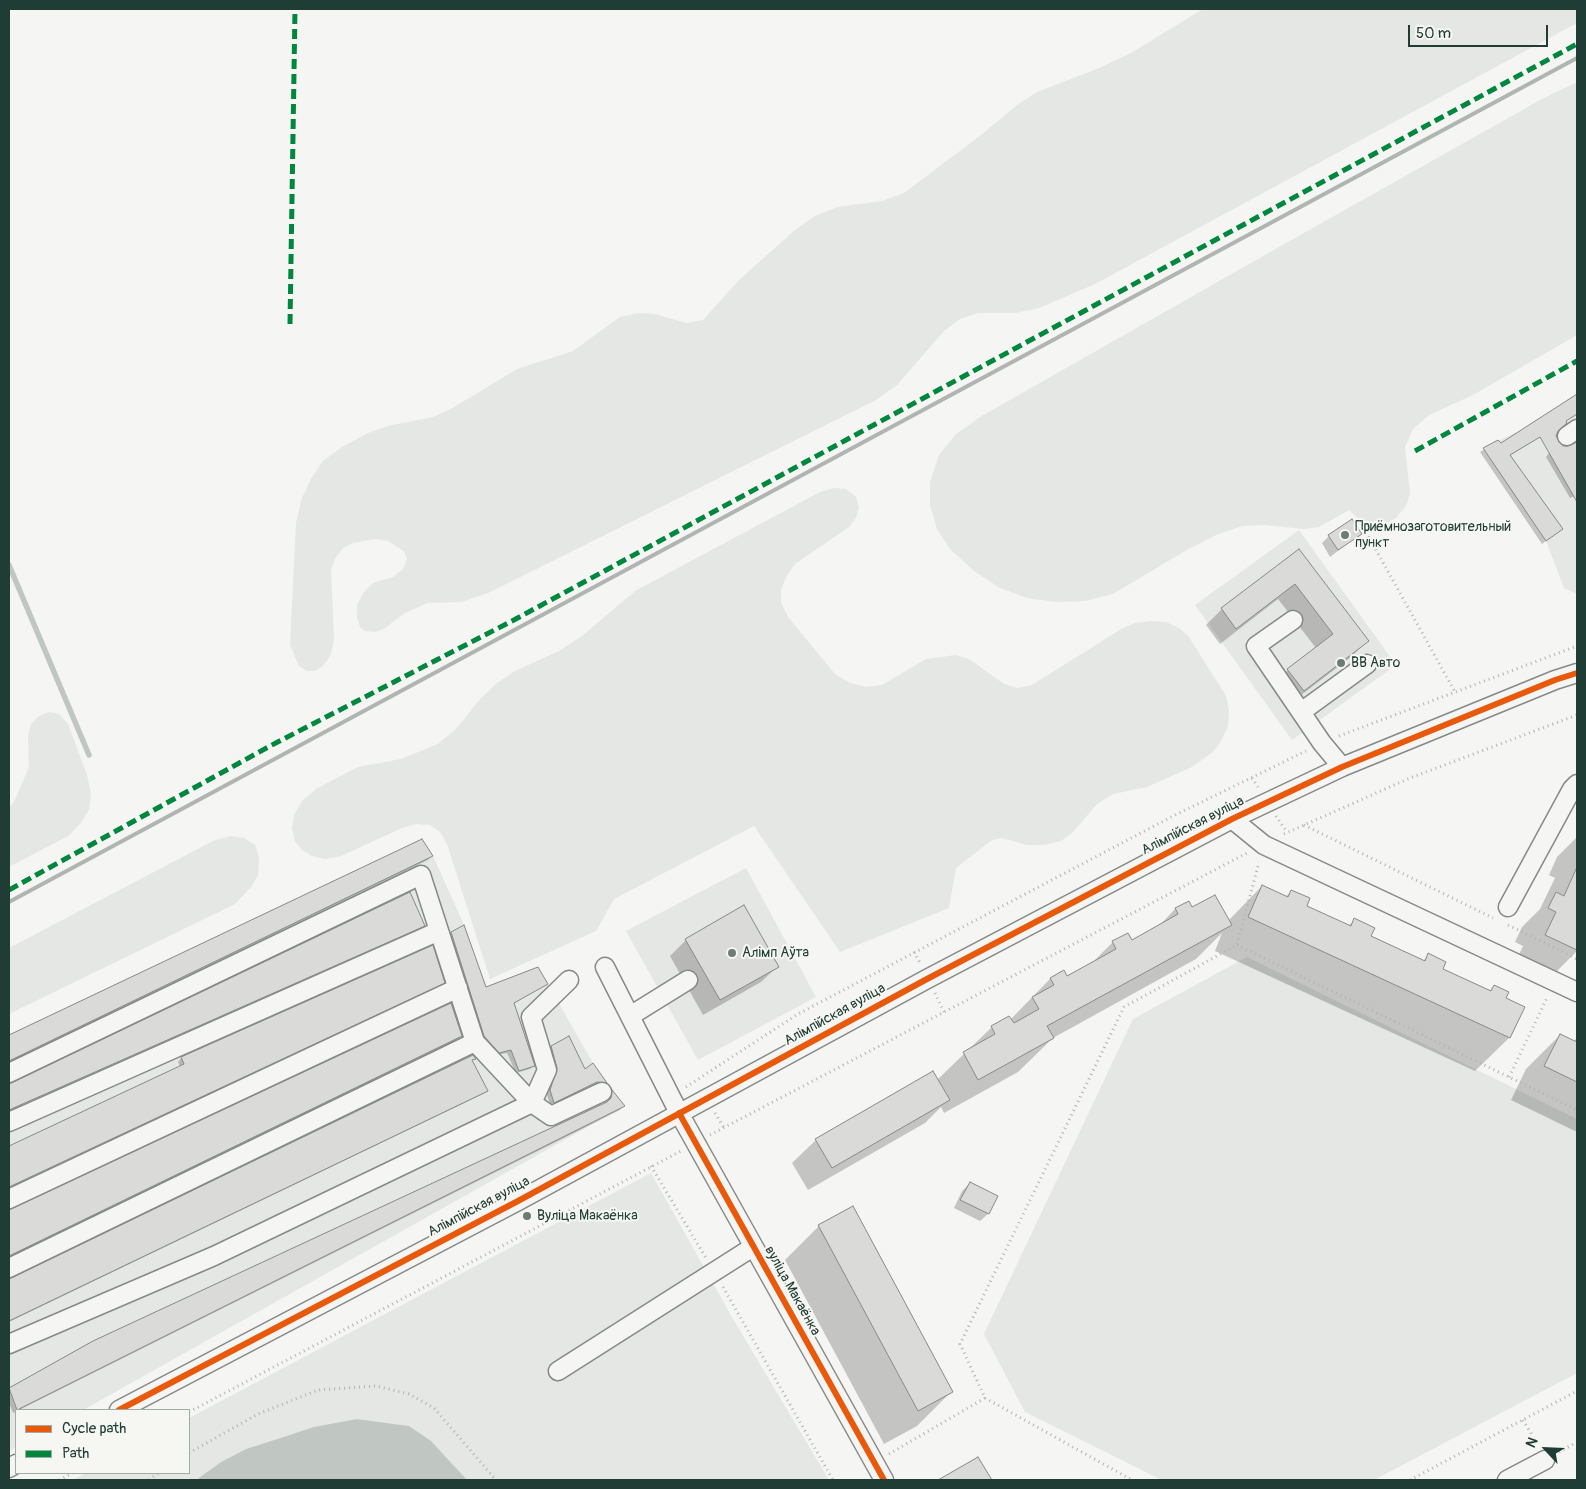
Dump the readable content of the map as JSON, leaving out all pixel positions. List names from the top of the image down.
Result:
{
  "streets": {
    "street": ["Алімпійская вуліца", "вуліца Макаёнка"]
  },
  "crossings": [
    ["Алімпійская вуліца", "вуліца Макаёнка"]
  ],
  "places": [
    "Приёмнозаготовительный пункт",
    "ВВ Авто",
    "Алімп Аўта",
    "Вуліца Макаёнка"
  ],
  "legend": ["Cycle path", "Path"],
  "scale_bar": "50 m",
  "north": "top left"
}
